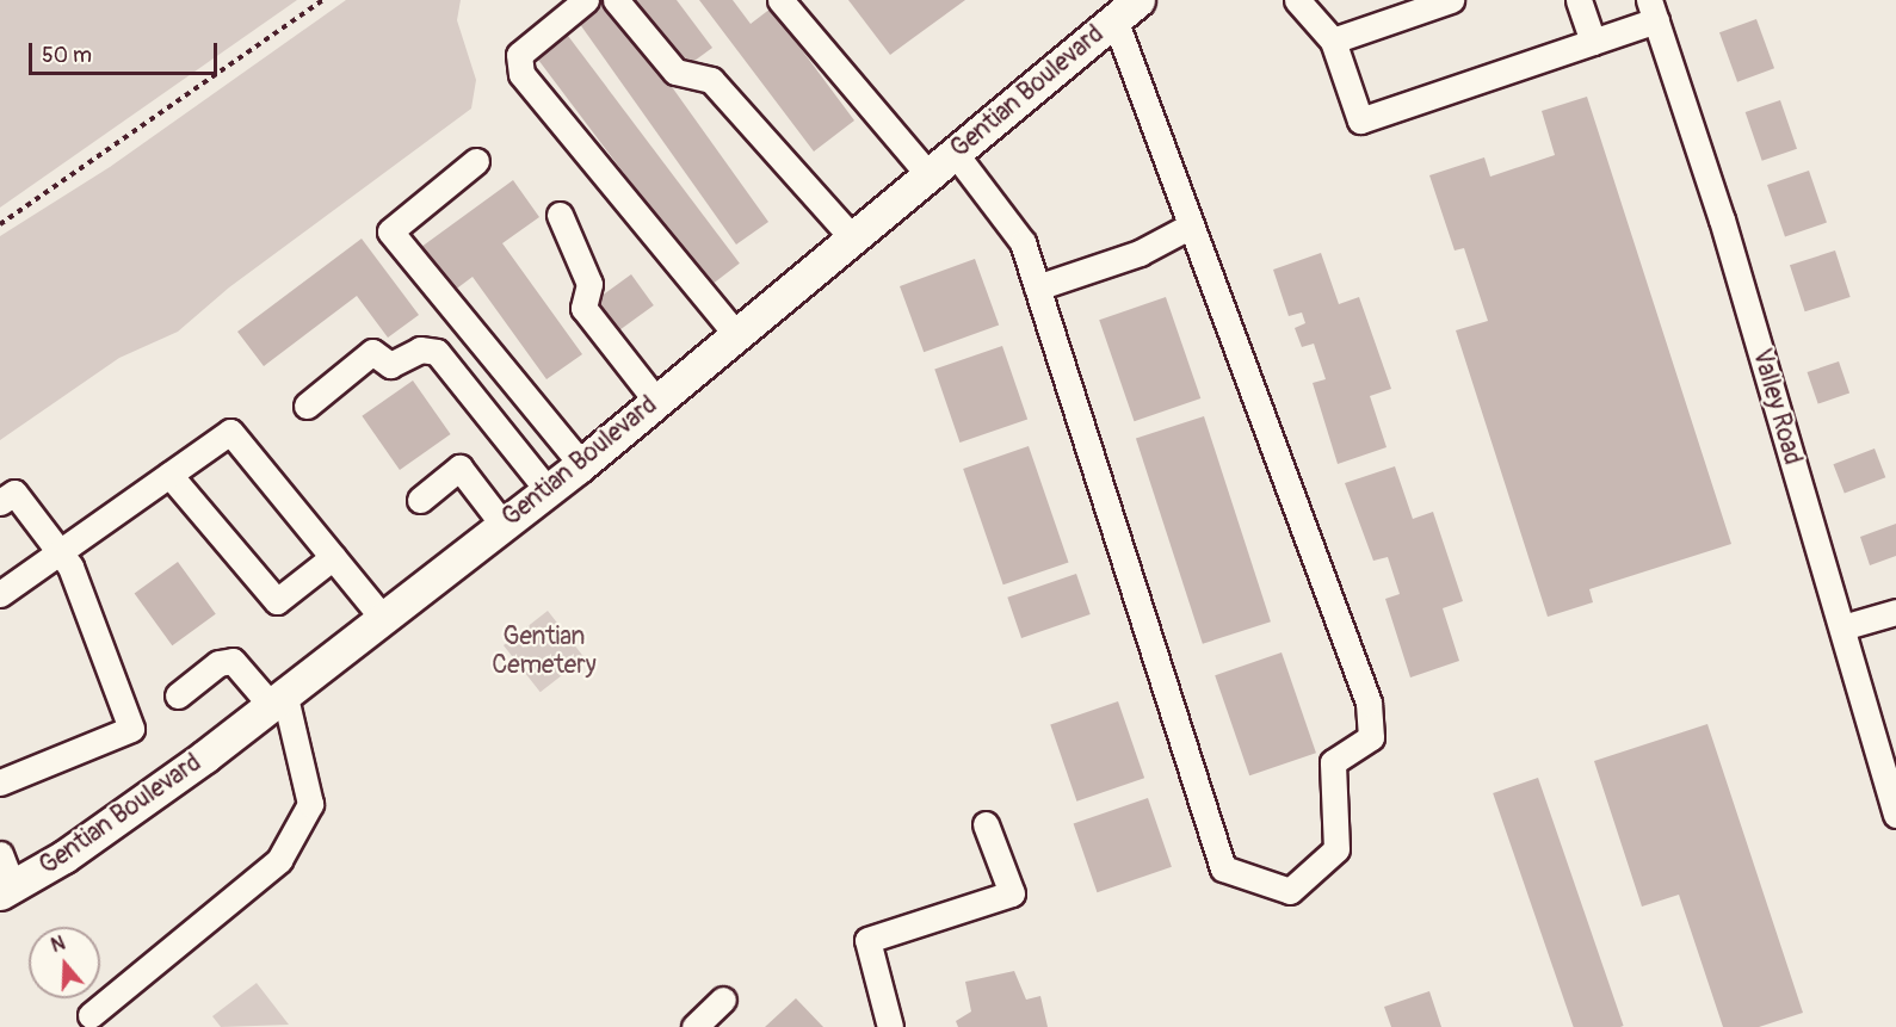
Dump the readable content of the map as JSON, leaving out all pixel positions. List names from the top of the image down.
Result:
{
  "streets": {
    "main road": ["Gentian Boulevard"],
    "street": ["Valley Road"]
  },
  "parks": ["Gentian Cemetery"],
  "scale_bar": "50 m",
  "north": "top"
}
